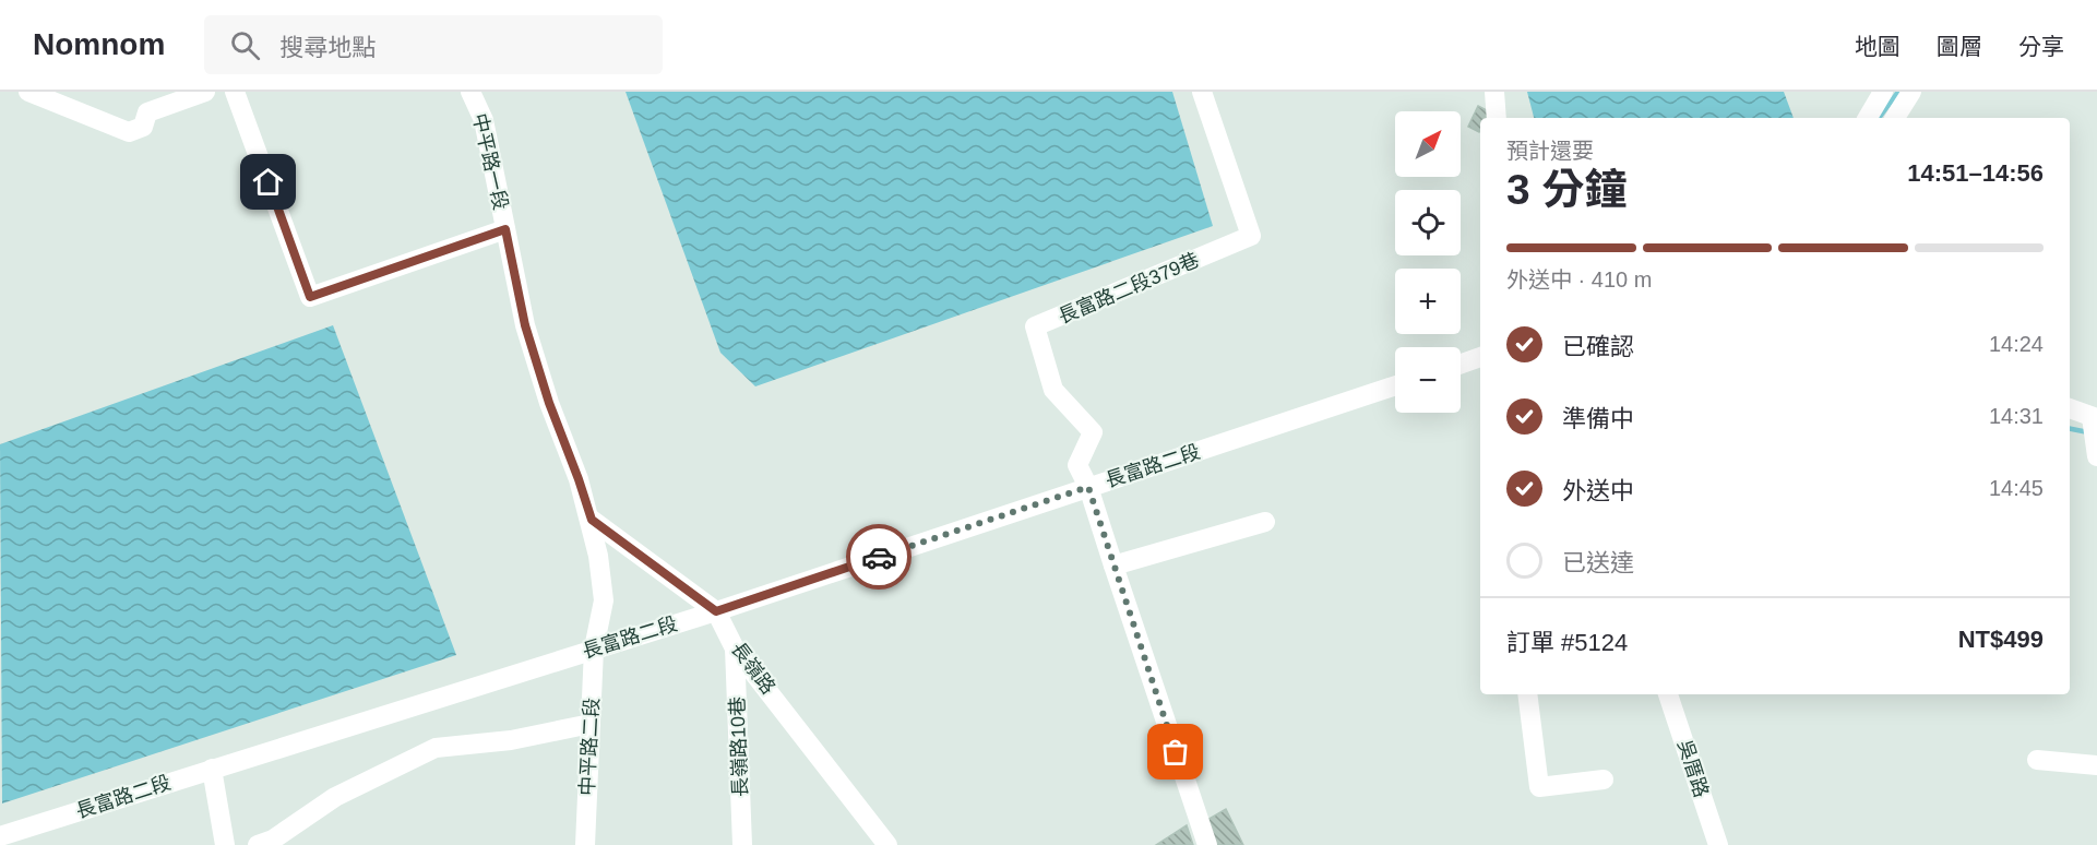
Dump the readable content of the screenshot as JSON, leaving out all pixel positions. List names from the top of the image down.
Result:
{
  "streets": {
    "street": [
      "中平路一段",
      "長富路二段379巷",
      "長富路二段",
      "長嶺路",
      "中平路二段",
      "長嶺路10巷",
      "吳厝路"
    ]
  },
  "crossings": [
    ["中平路一段", "長富路二段"],
    ["中平路一段", "長嶺路"],
    ["中平路一段", "中平路二段"],
    ["長富路二段379巷", "長富路二段"],
    ["長富路二段", "長嶺路"],
    ["長富路二段", "中平路二段"],
    ["長嶺路", "長嶺路10巷"]
  ],
  "north": "top right",
  "page": {
    "header": "Nomnom",
    "search": "搜尋地點",
    "nav": ["地圖", "圖層", "分享"],
    "map_buttons": ["+", "−"],
    "heading": ["3 分鐘", "預計還要", "14:51–14:56"],
    "panel": ["訂單 #5124", "NT$499"],
    "bar": "外送中 · 410 m",
    "list": [
      ["已確認", "14:24"],
      ["準備中", "14:31"],
      ["外送中", "14:45"],
      "已送達"
    ]
  }
}
